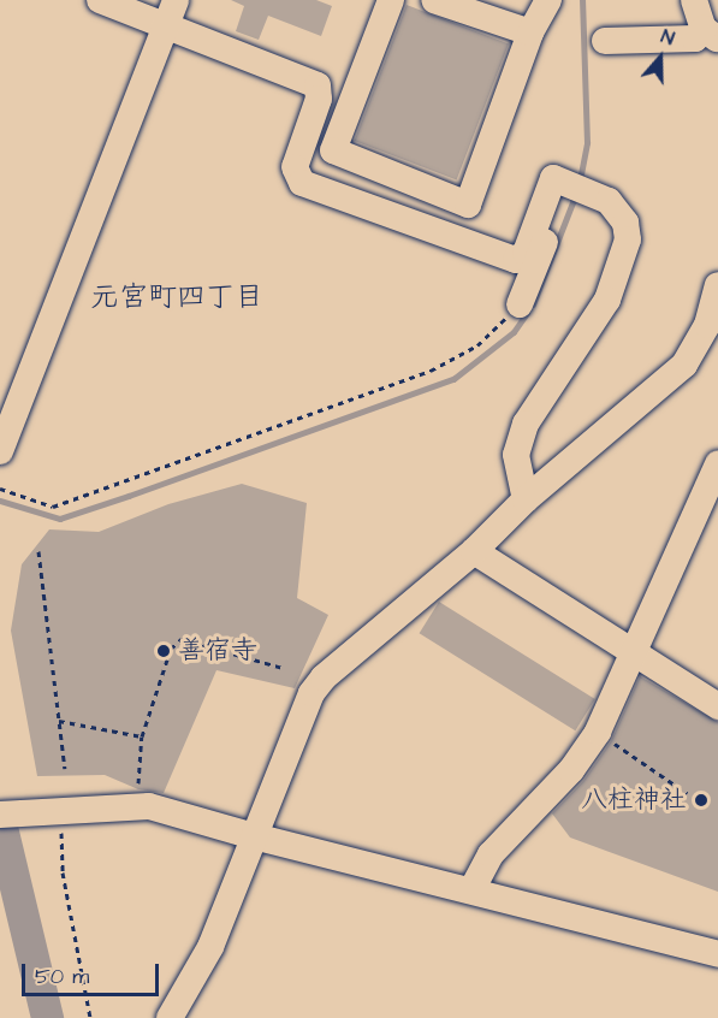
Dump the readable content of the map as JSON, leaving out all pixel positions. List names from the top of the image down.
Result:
{
  "districts": ["元宮町四丁目"],
  "places": ["善宿寺", "八柱神社"],
  "scale_bar": "50 m",
  "north": "top"
}
